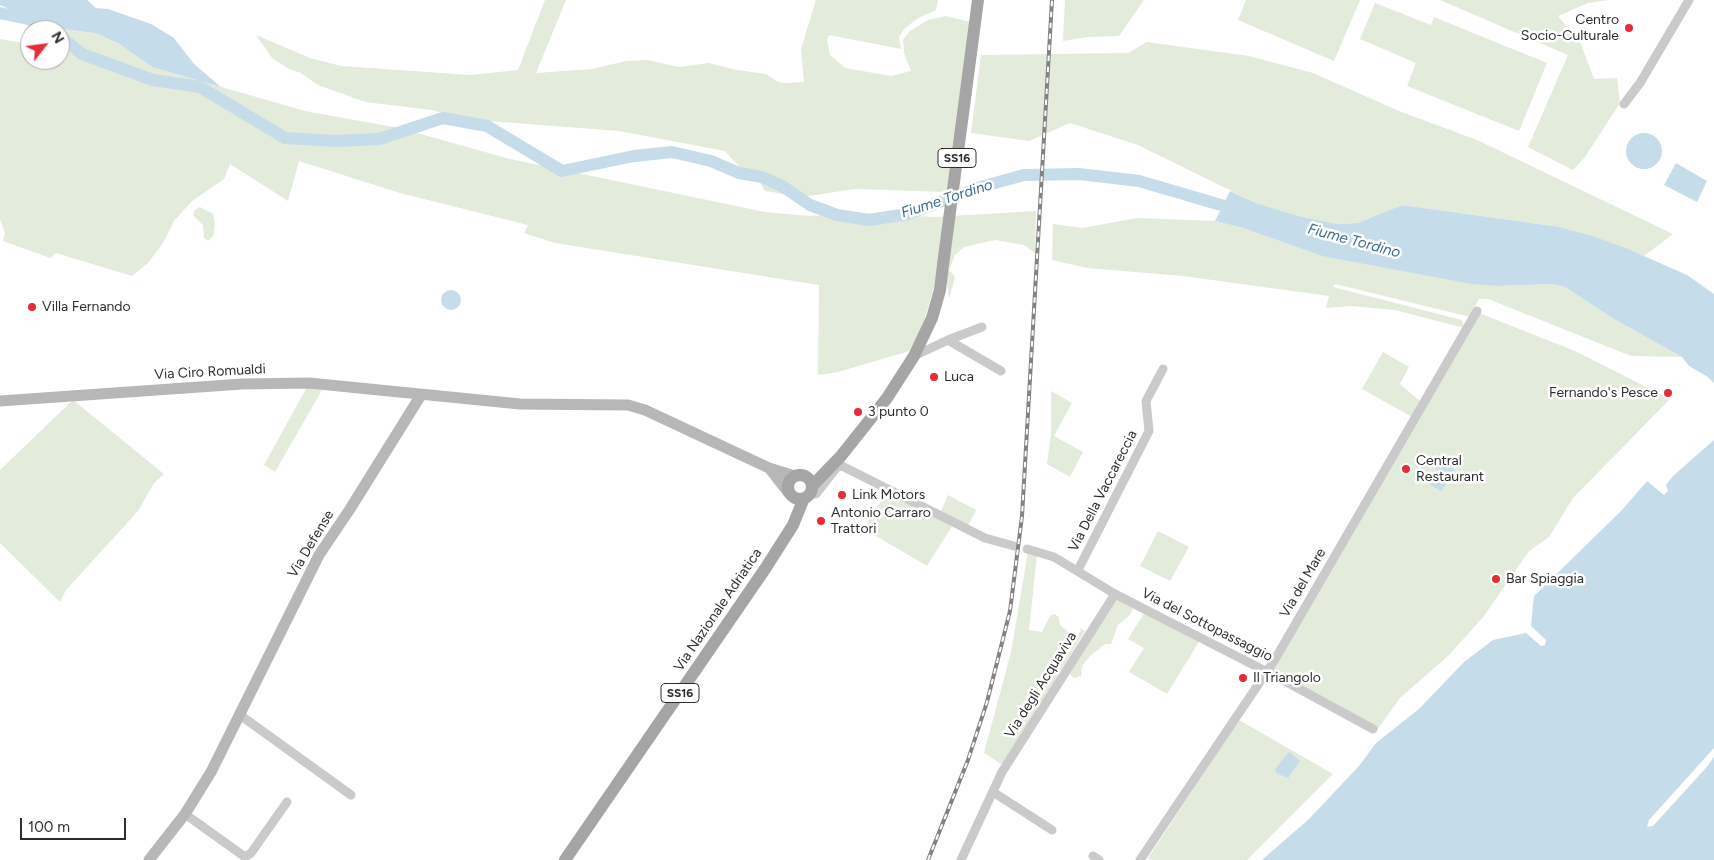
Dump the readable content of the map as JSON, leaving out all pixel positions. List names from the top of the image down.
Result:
{
  "streets": {
    "main road": [
      "SS16",
      "Via Ciro Romualdi",
      "Via Defense",
      "Via Nazionale Adriatica"
    ],
    "street": [
      "Via Della Vaccareccia",
      "Via del Mare",
      "Via del Sottopassaggio",
      "Via degli Acquaviva"
    ]
  },
  "crossings": [
    ["Via Ciro Romualdi", "Via Defense"],
    ["Via Ciro Romualdi", "Via Nazionale Adriatica"],
    ["Via Della Vaccareccia", "Via del Sottopassaggio"],
    ["Via del Mare", "Via del Sottopassaggio"],
    ["Via del Sottopassaggio", "Via degli Acquaviva"]
  ],
  "water": ["Fiume Tordino"],
  "places": [
    "Centro Socio-Culturale",
    "Villa Fernando",
    "Luca",
    "Fernando's Pesce",
    "3 punto 0",
    "Central Restaurant",
    "Link Motors",
    "Antonio Carraro Trattori",
    "Bar Spiaggia",
    "Il Triangolo"
  ],
  "scale_bar": "100 m",
  "north": "top right"
}
